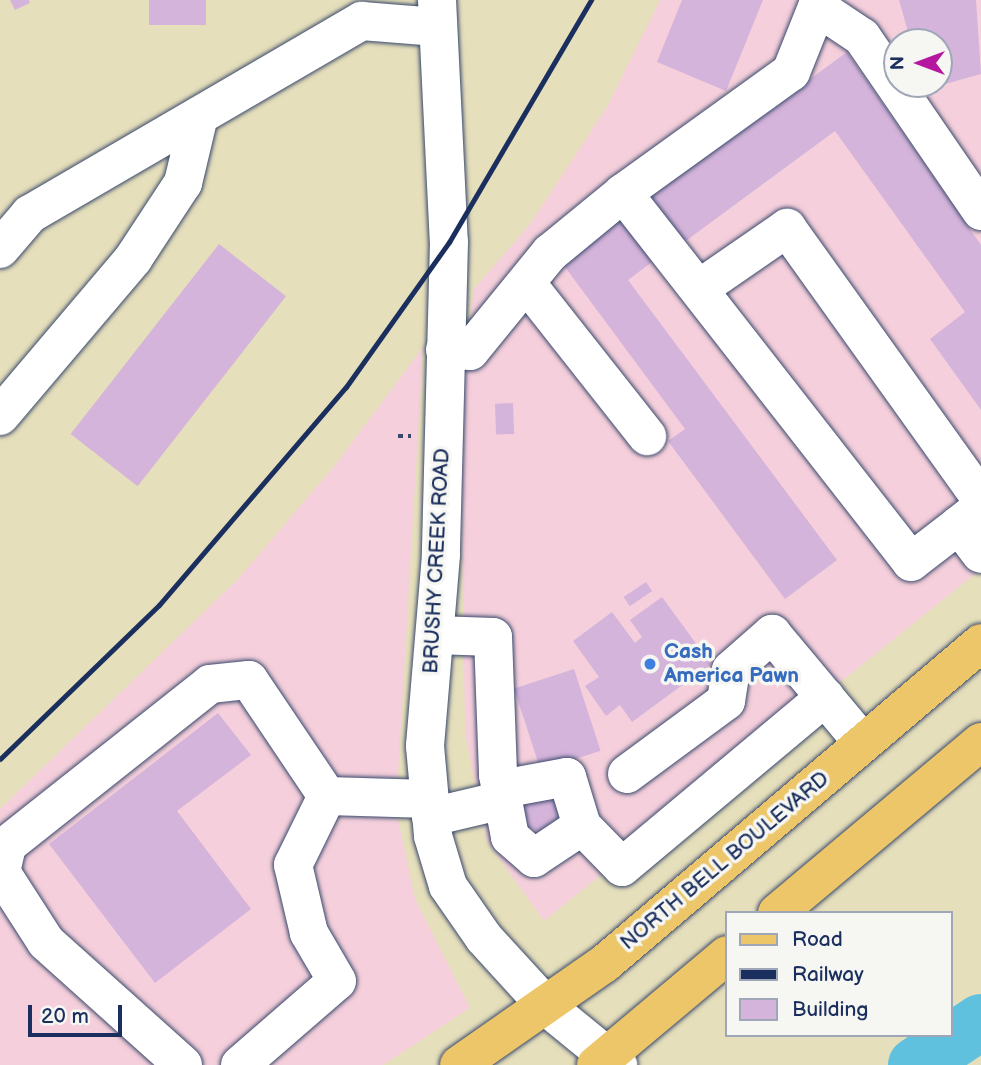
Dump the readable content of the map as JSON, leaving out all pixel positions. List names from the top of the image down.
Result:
{
  "streets": {
    "main road": ["NORTH BELL BOULEVARD"],
    "street": ["BRUSHY CREEK ROAD"]
  },
  "crossings": [
    ["BRUSHY CREEK ROAD", "NORTH BELL BOULEVARD"]
  ],
  "places": ["Cash America Pawn"],
  "legend": ["Road", "Railway", "Building"],
  "scale_bar": "20 m",
  "north": "left"
}
